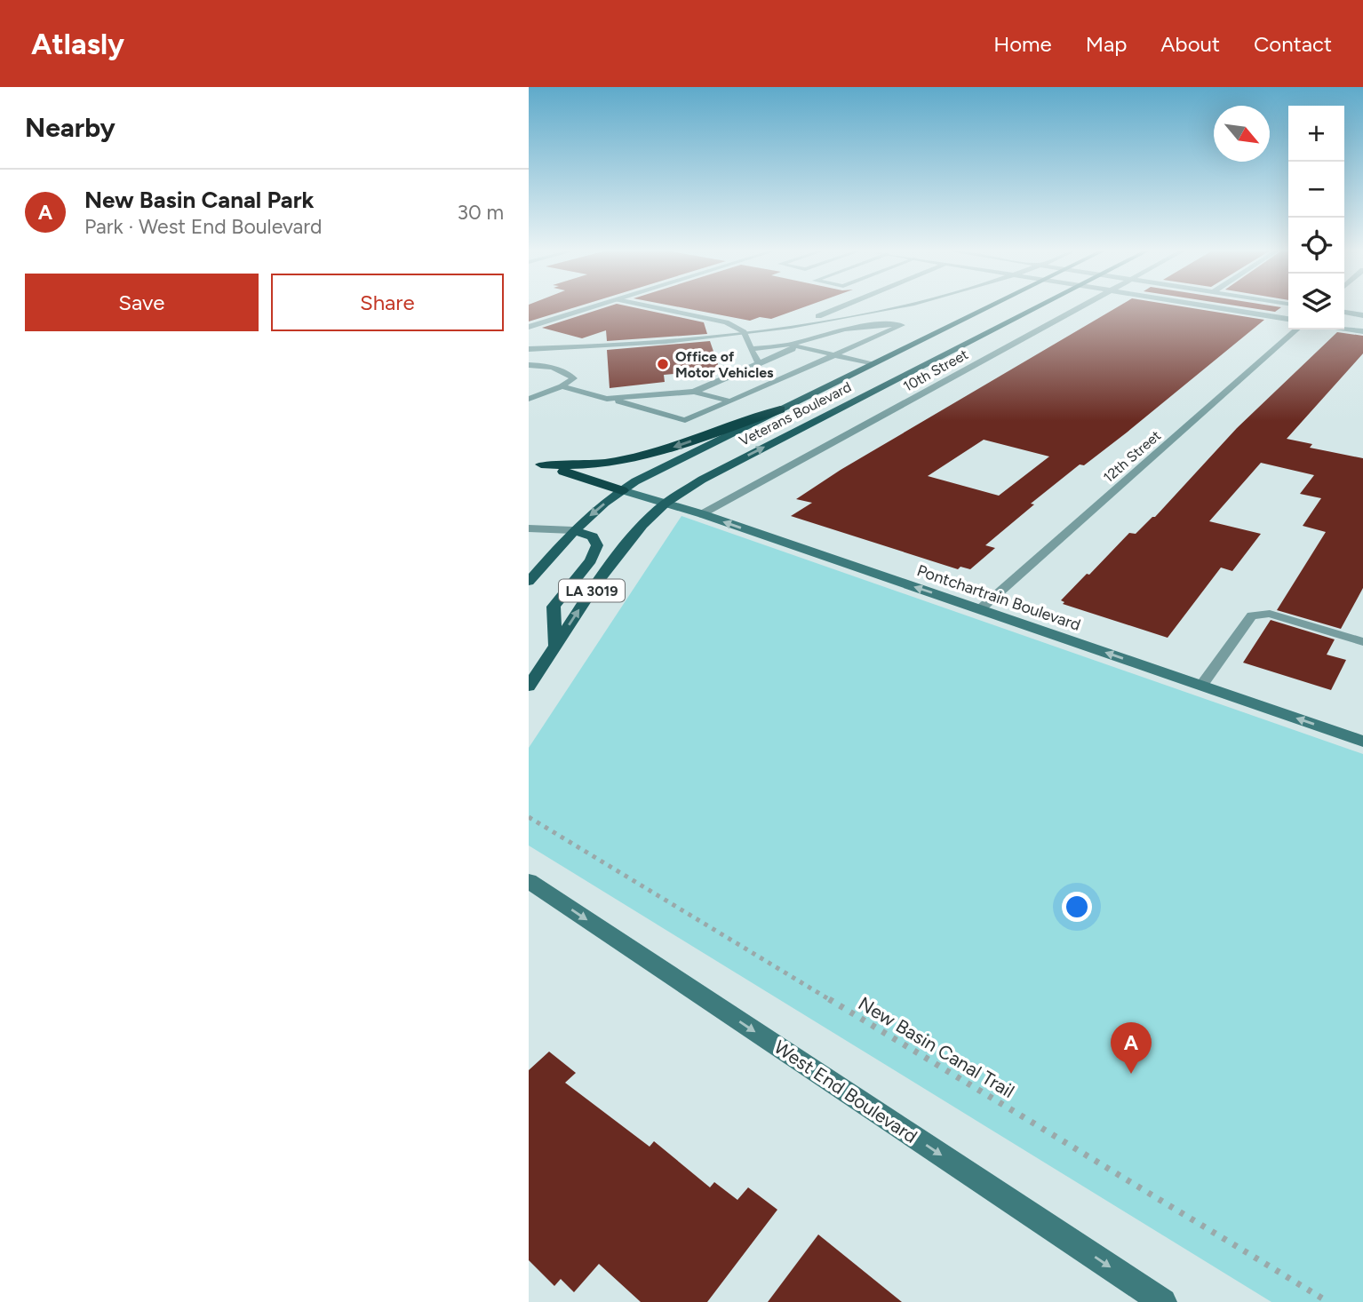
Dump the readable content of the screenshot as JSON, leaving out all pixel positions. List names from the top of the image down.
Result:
{
  "streets": {
    "main road": [
      "Veterans Boulevard",
      "LA 3019",
      "Pontchartrain Boulevard",
      "West End Boulevard"
    ],
    "street": ["10th Street", "12th Street"],
    "path": ["New Basin Canal Trail"]
  },
  "crossings": [
    ["10th Street", "Pontchartrain Boulevard"],
    ["Veterans Boulevard", "Pontchartrain Boulevard"],
    ["12th Street", "Pontchartrain Boulevard"]
  ],
  "one_way": ["Pontchartrain Boulevard", "West End Boulevard"],
  "places": ["Office of Motor Vehicles"],
  "north": "bottom right",
  "page": {
    "header": "Atlasly",
    "nav": [
      "Home",
      "Map",
      "About",
      "Contact"
    ],
    "heading": "Nearby",
    "map_buttons": ["+", "−"],
    "list": [
      {
        "mark": "A",
        "name": "New Basin Canal Park",
        "note": "Park · West End Boulevard",
        "value": "30 m"
      }
    ],
    "buttons": ["Save", "Share"],
    "pins": "A"
  }
}
